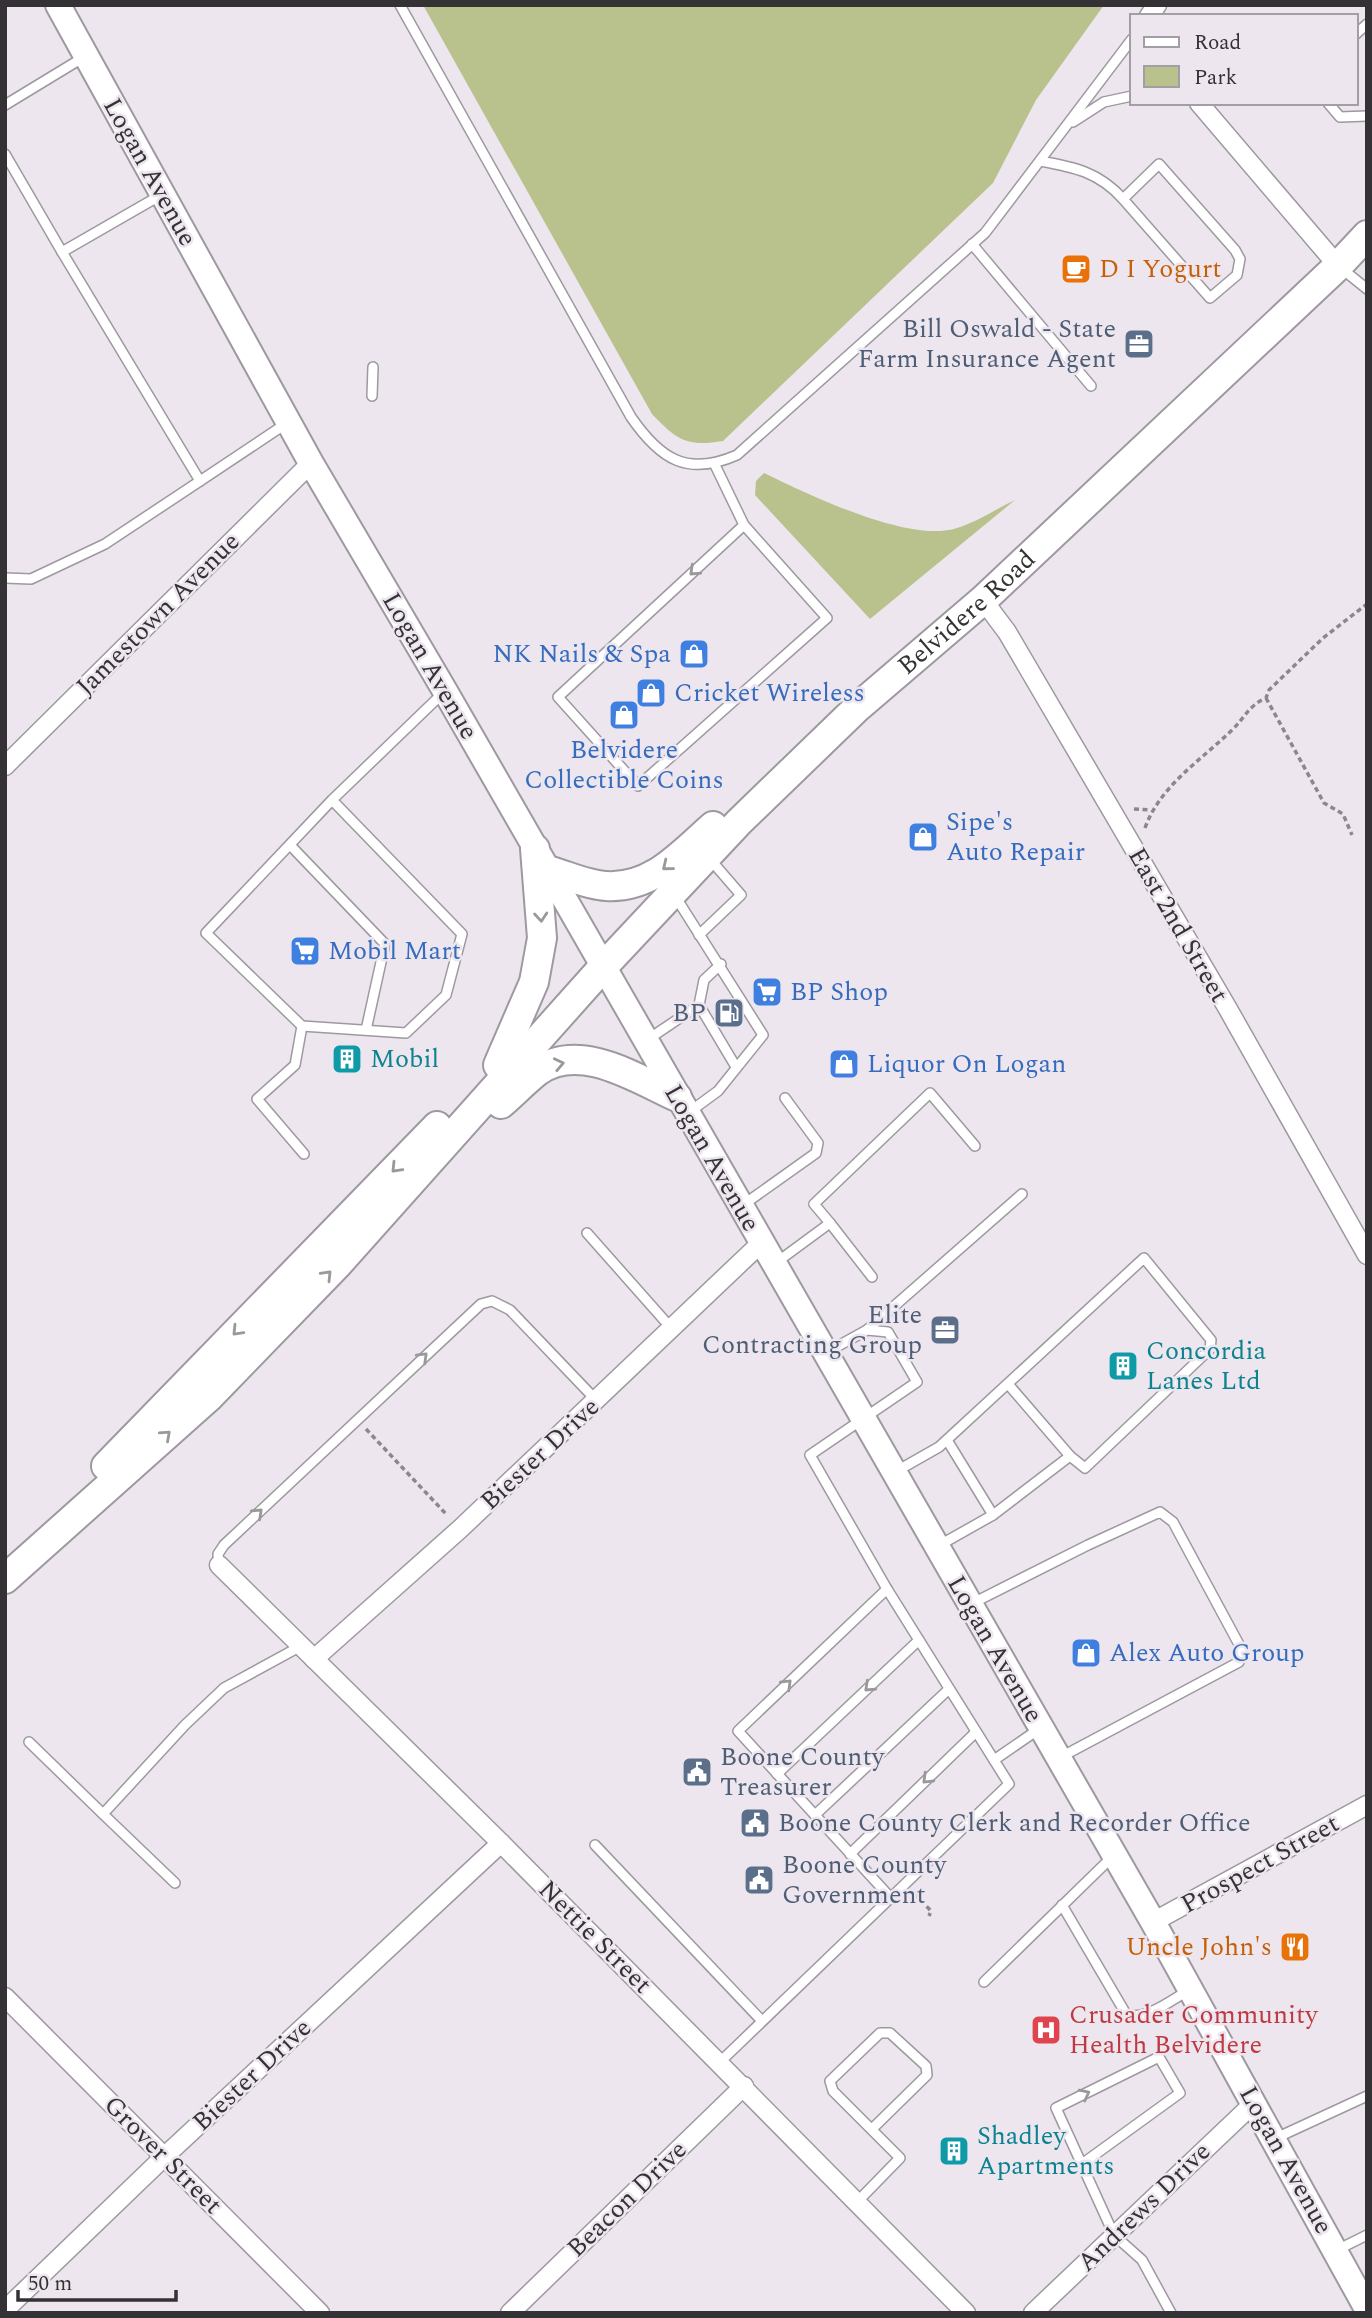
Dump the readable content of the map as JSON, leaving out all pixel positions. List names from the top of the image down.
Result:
{
  "streets": {
    "main road": ["Logan Avenue", "Belvidere Road"],
    "street": [
      "Jamestown Avenue",
      "East 2nd Street",
      "Biester Drive",
      "Prospect Street",
      "Nettie Street",
      "Grover Street",
      "Beacon Drive",
      "Andrews Drive"
    ]
  },
  "crossings": [
    ["Logan Avenue", "Belvidere Road"],
    ["Logan Avenue", "Jamestown Avenue"],
    ["Logan Avenue", "Biester Drive"],
    ["Logan Avenue", "Prospect Street"],
    ["Logan Avenue", "Andrews Drive"],
    ["Belvidere Road", "East 2nd Street"],
    ["Biester Drive", "Nettie Street"],
    ["Biester Drive", "Grover Street"],
    ["Nettie Street", "Beacon Drive"]
  ],
  "places": {
    "cafe": ["D I Yogurt"],
    "office": ["Bill Oswald - State Farm Insurance Agent", "Elite Contracting Group"],
    "shop": [
      "NK Nails & Spa",
      "Cricket Wireless",
      "Belvidere Collectible Coins",
      "Sipe's Auto Repair",
      "Liquor On Logan",
      "Alex Auto Group"
    ],
    "supermarket": ["Mobil Mart", "BP Shop"],
    "fuel station": ["BP"],
    "building": ["Mobil", "Concordia Lanes Ltd", "Shadley Apartments"],
    "public building": ["Boone County Treasurer", "Boone County Clerk and Recorder Office", "Boone County Government"],
    "restaurant": ["Uncle John's"],
    "hospital": ["Crusader Community Health Belvidere"]
  },
  "legend": ["Road", "Park"],
  "scale_bar": "50 m"
}
